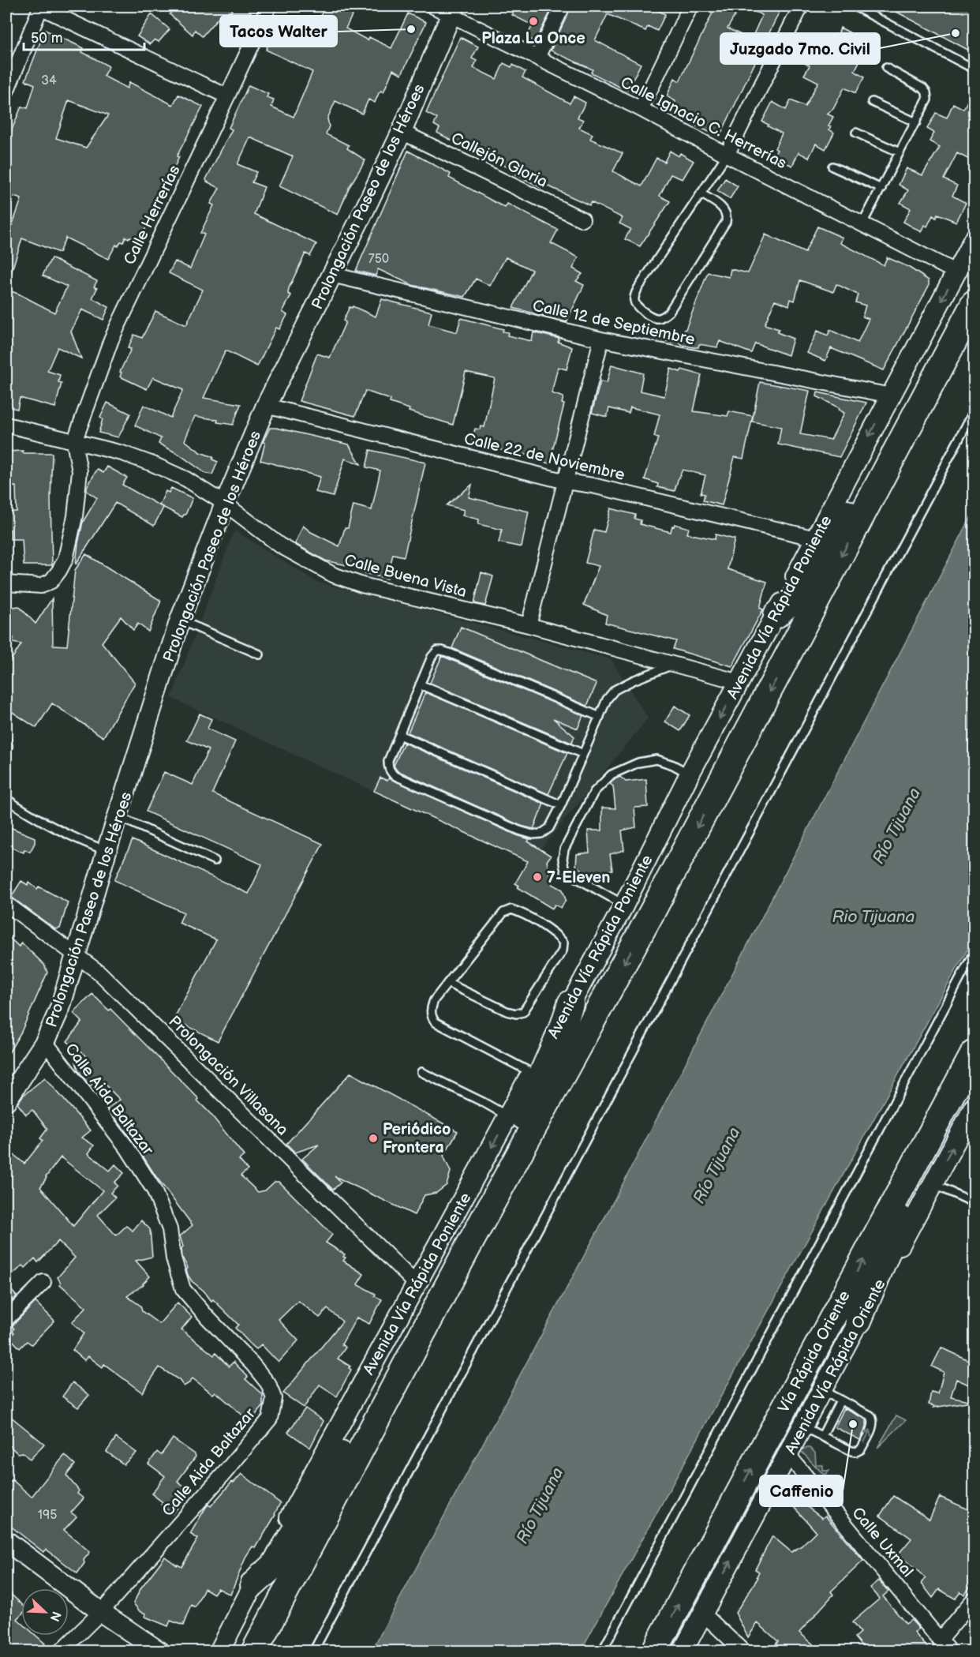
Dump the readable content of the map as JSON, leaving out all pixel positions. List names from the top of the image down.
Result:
{
  "streets": {
    "highway": ["Avenida Vía Rápida Poniente", "Vía Rápida Oriente"],
    "main road": ["Prolongación Paseo de los Héroes", "Avenida Vía Rápida Oriente"],
    "street": [
      "Calle Ignacio C. Herrerías",
      "Callejón Gloria",
      "Calle Herrerías",
      "Calle 12 de Septiembre",
      "Calle 22 de Noviembre",
      "Calle Buena Vista",
      "Prolongación Villasana",
      "Calle Aida Baltazar",
      "Calle Uxmal"
    ]
  },
  "crossings": [
    ["Calle Ignacio C. Herrerías", "Prolongación Paseo de los Héroes"],
    ["Calle Ignacio C. Herrerías", "Avenida Vía Rápida Poniente"],
    ["Callejón Gloria", "Prolongación Paseo de los Héroes"],
    ["Prolongación Paseo de los Héroes", "Calle 12 de Septiembre"],
    ["Prolongación Paseo de los Héroes", "Calle 22 de Noviembre"],
    ["Prolongación Paseo de los Héroes", "Calle Buena Vista"],
    ["Prolongación Paseo de los Héroes", "Prolongación Villasana"],
    ["Prolongación Paseo de los Héroes", "Calle Aida Baltazar"],
    ["Calle Herrerías", "Calle Buena Vista"],
    ["Calle 12 de Septiembre", "Avenida Vía Rápida Poniente"],
    ["Calle 22 de Noviembre", "Avenida Vía Rápida Poniente"],
    ["Calle Buena Vista", "Avenida Vía Rápida Poniente"],
    ["Avenida Vía Rápida Poniente", "Prolongación Villasana"],
    ["Avenida Vía Rápida Oriente", "Calle Uxmal"]
  ],
  "one_way": ["Avenida Vía Rápida Oriente"],
  "water": ["Río Tijuana", "Rio Tijuana"],
  "places": [
    "Plaza La Once",
    "Tacos Walter",
    "Juzgado 7mo. Civil",
    "7-Eleven",
    "Periódico Frontera",
    "Caffenio"
  ],
  "house_numbers": ["34", "750", "195"],
  "scale_bar": "50 m",
  "north": "bottom right"
}
